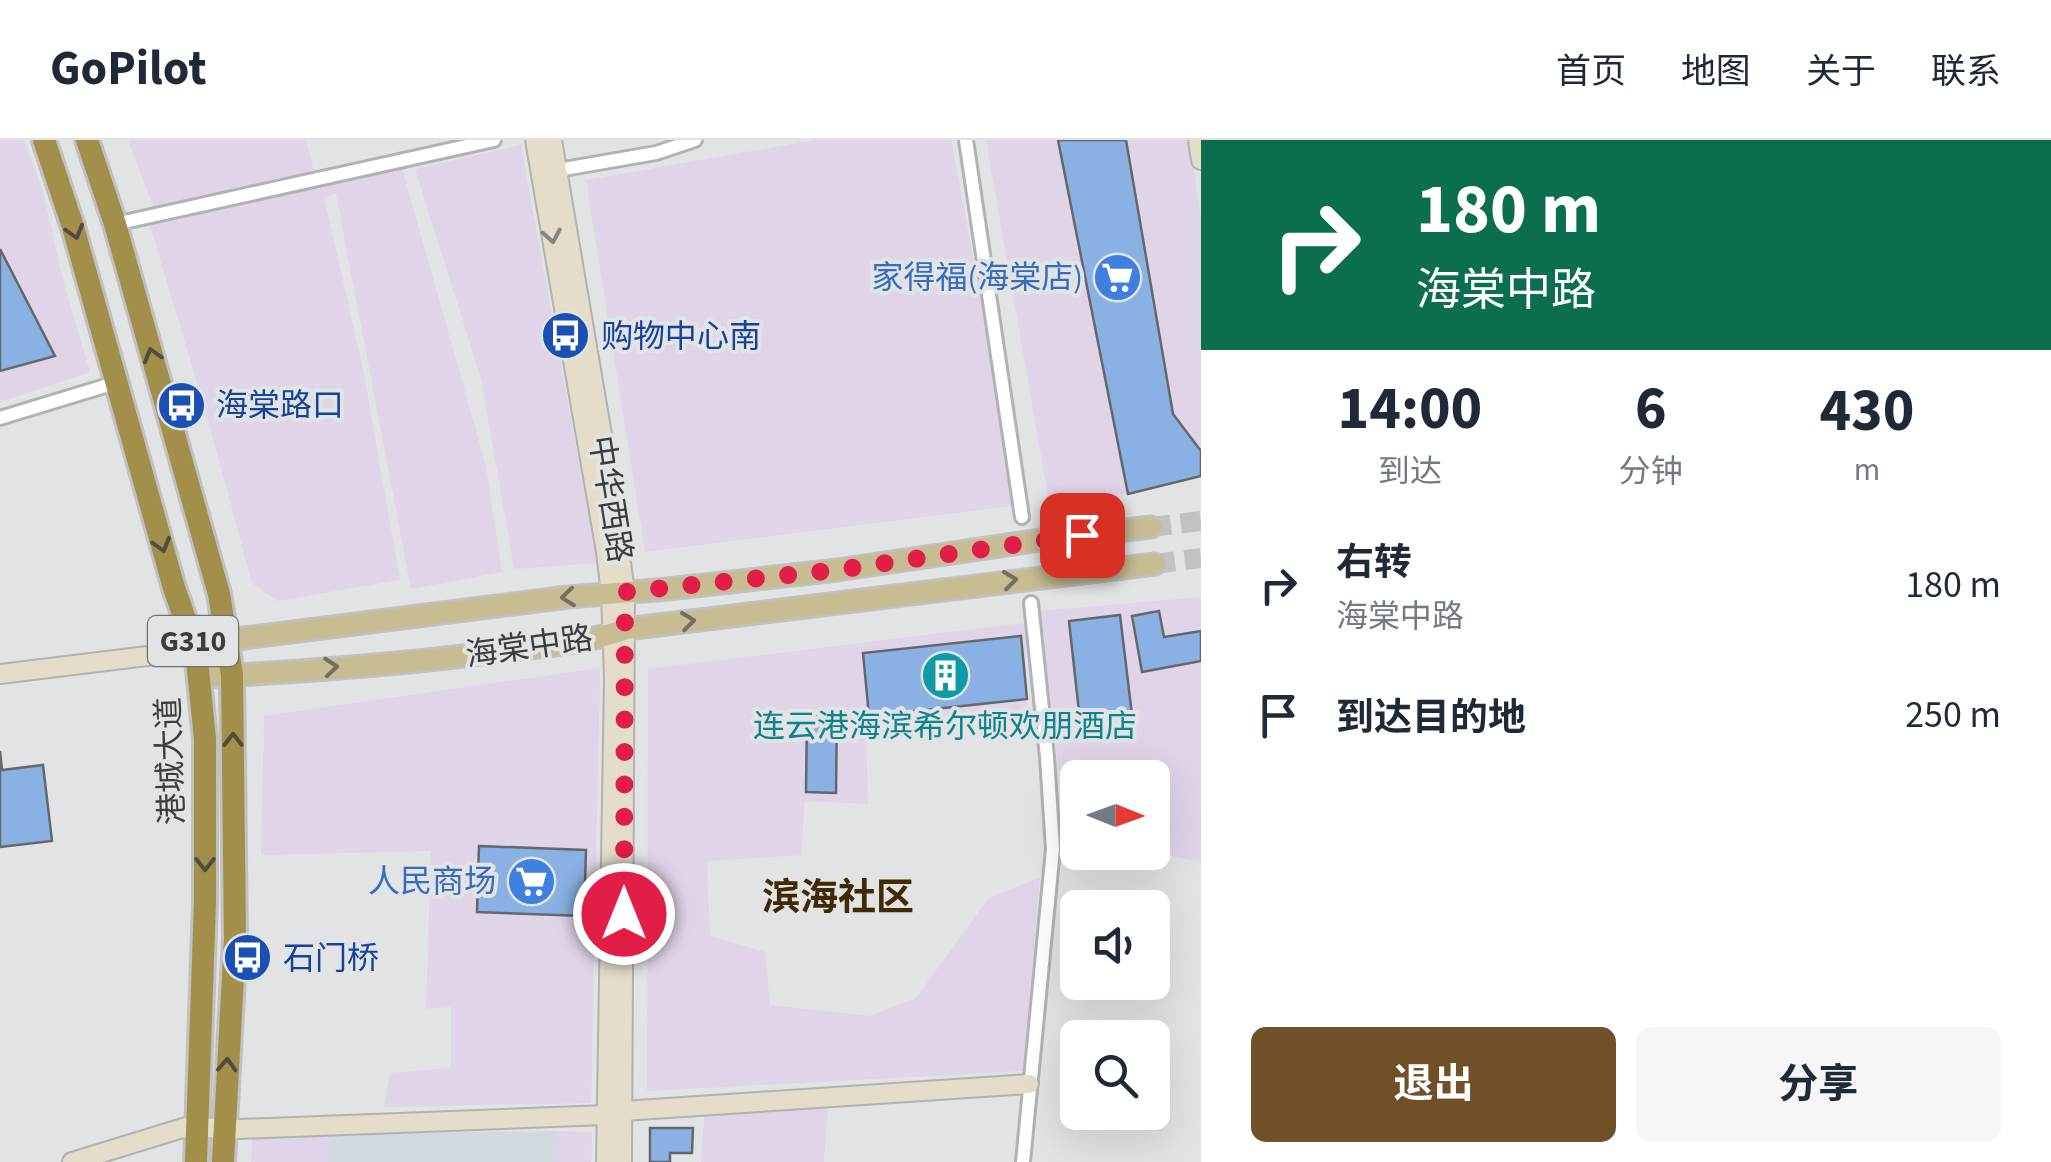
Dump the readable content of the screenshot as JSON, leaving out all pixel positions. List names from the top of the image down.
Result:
{
  "streets": {
    "highway": ["G310", "港城大道"],
    "main road": ["中华西路", "海棠中路"]
  },
  "crossings": [
    ["中华西路", "海棠中路"],
    ["海棠中路", "港城大道"]
  ],
  "districts": ["滨海社区"],
  "places": {
    "supermarket": ["家得福(海棠店)", "人民商场"],
    "bus stop": ["购物中心南", "海棠路口", "石门桥"],
    "building": ["连云港海滨希尔顿欢朋酒店"]
  },
  "north": "right",
  "page": {
    "header": "GoPilot",
    "nav": [
      "首页",
      "地图",
      "关于",
      "联系"
    ],
    "turn": ["180 m", "海棠中路"],
    "eta": [
      "14:00",
      "到达",
      "6",
      "分钟",
      "430",
      "m"
    ],
    "list": [
      {
        "name": "右转",
        "note": "海棠中路",
        "value": "180 m"
      },
      {
        "name": "到达目的地",
        "value": "250 m"
      }
    ],
    "buttons": ["退出", "分享"]
  }
}
